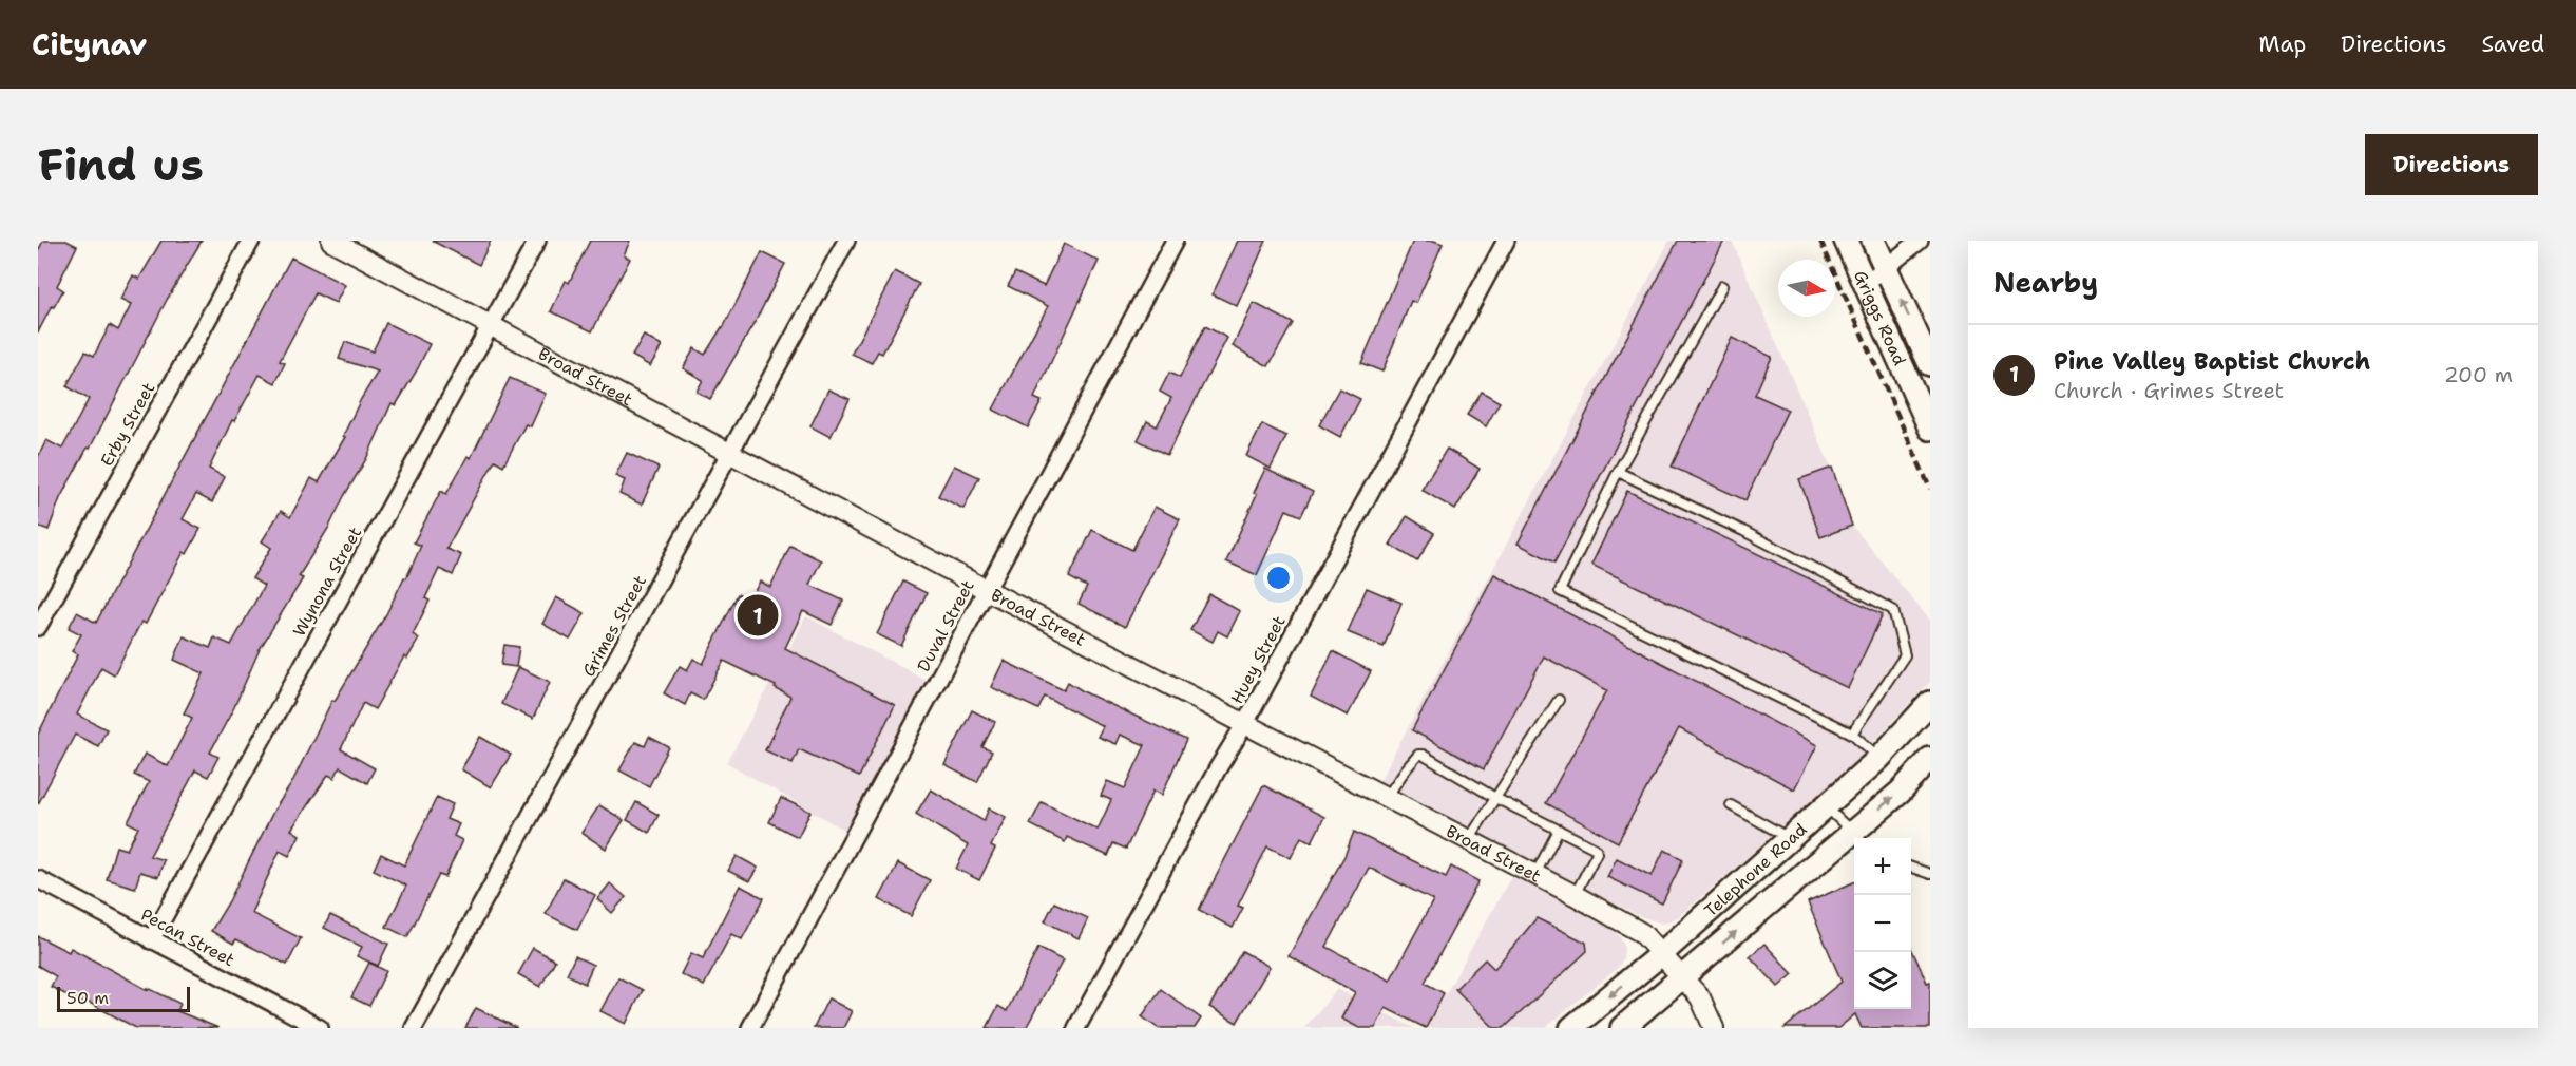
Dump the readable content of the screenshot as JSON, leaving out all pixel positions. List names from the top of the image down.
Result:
{
  "streets": {
    "main road": ["Griggs Road", "Telephone Road"],
    "street": [
      "Broad Street",
      "Erby Street",
      "Wynona Street",
      "Grimes Street",
      "Duval Street",
      "Huey Street",
      "Pecan Street"
    ]
  },
  "crossings": [
    ["Broad Street", "Wynona Street"],
    ["Broad Street", "Grimes Street"],
    ["Broad Street", "Duval Street"],
    ["Broad Street", "Huey Street"],
    ["Broad Street", "Telephone Road"],
    ["Wynona Street", "Pecan Street"]
  ],
  "scale_bar": "50 m",
  "north": "right",
  "page": {
    "header": "Citynav",
    "nav": ["Map", "Directions", "Saved"],
    "buttons": "Directions",
    "title": "Find us",
    "heading": "Nearby",
    "list": [
      {
        "mark": "1",
        "name": "Pine Valley Baptist Church",
        "note": "Church · Grimes Street",
        "value": "200 m"
      }
    ],
    "pins": "1",
    "map_buttons": ["+", "−"],
    "scale": "50 m"
  }
}
